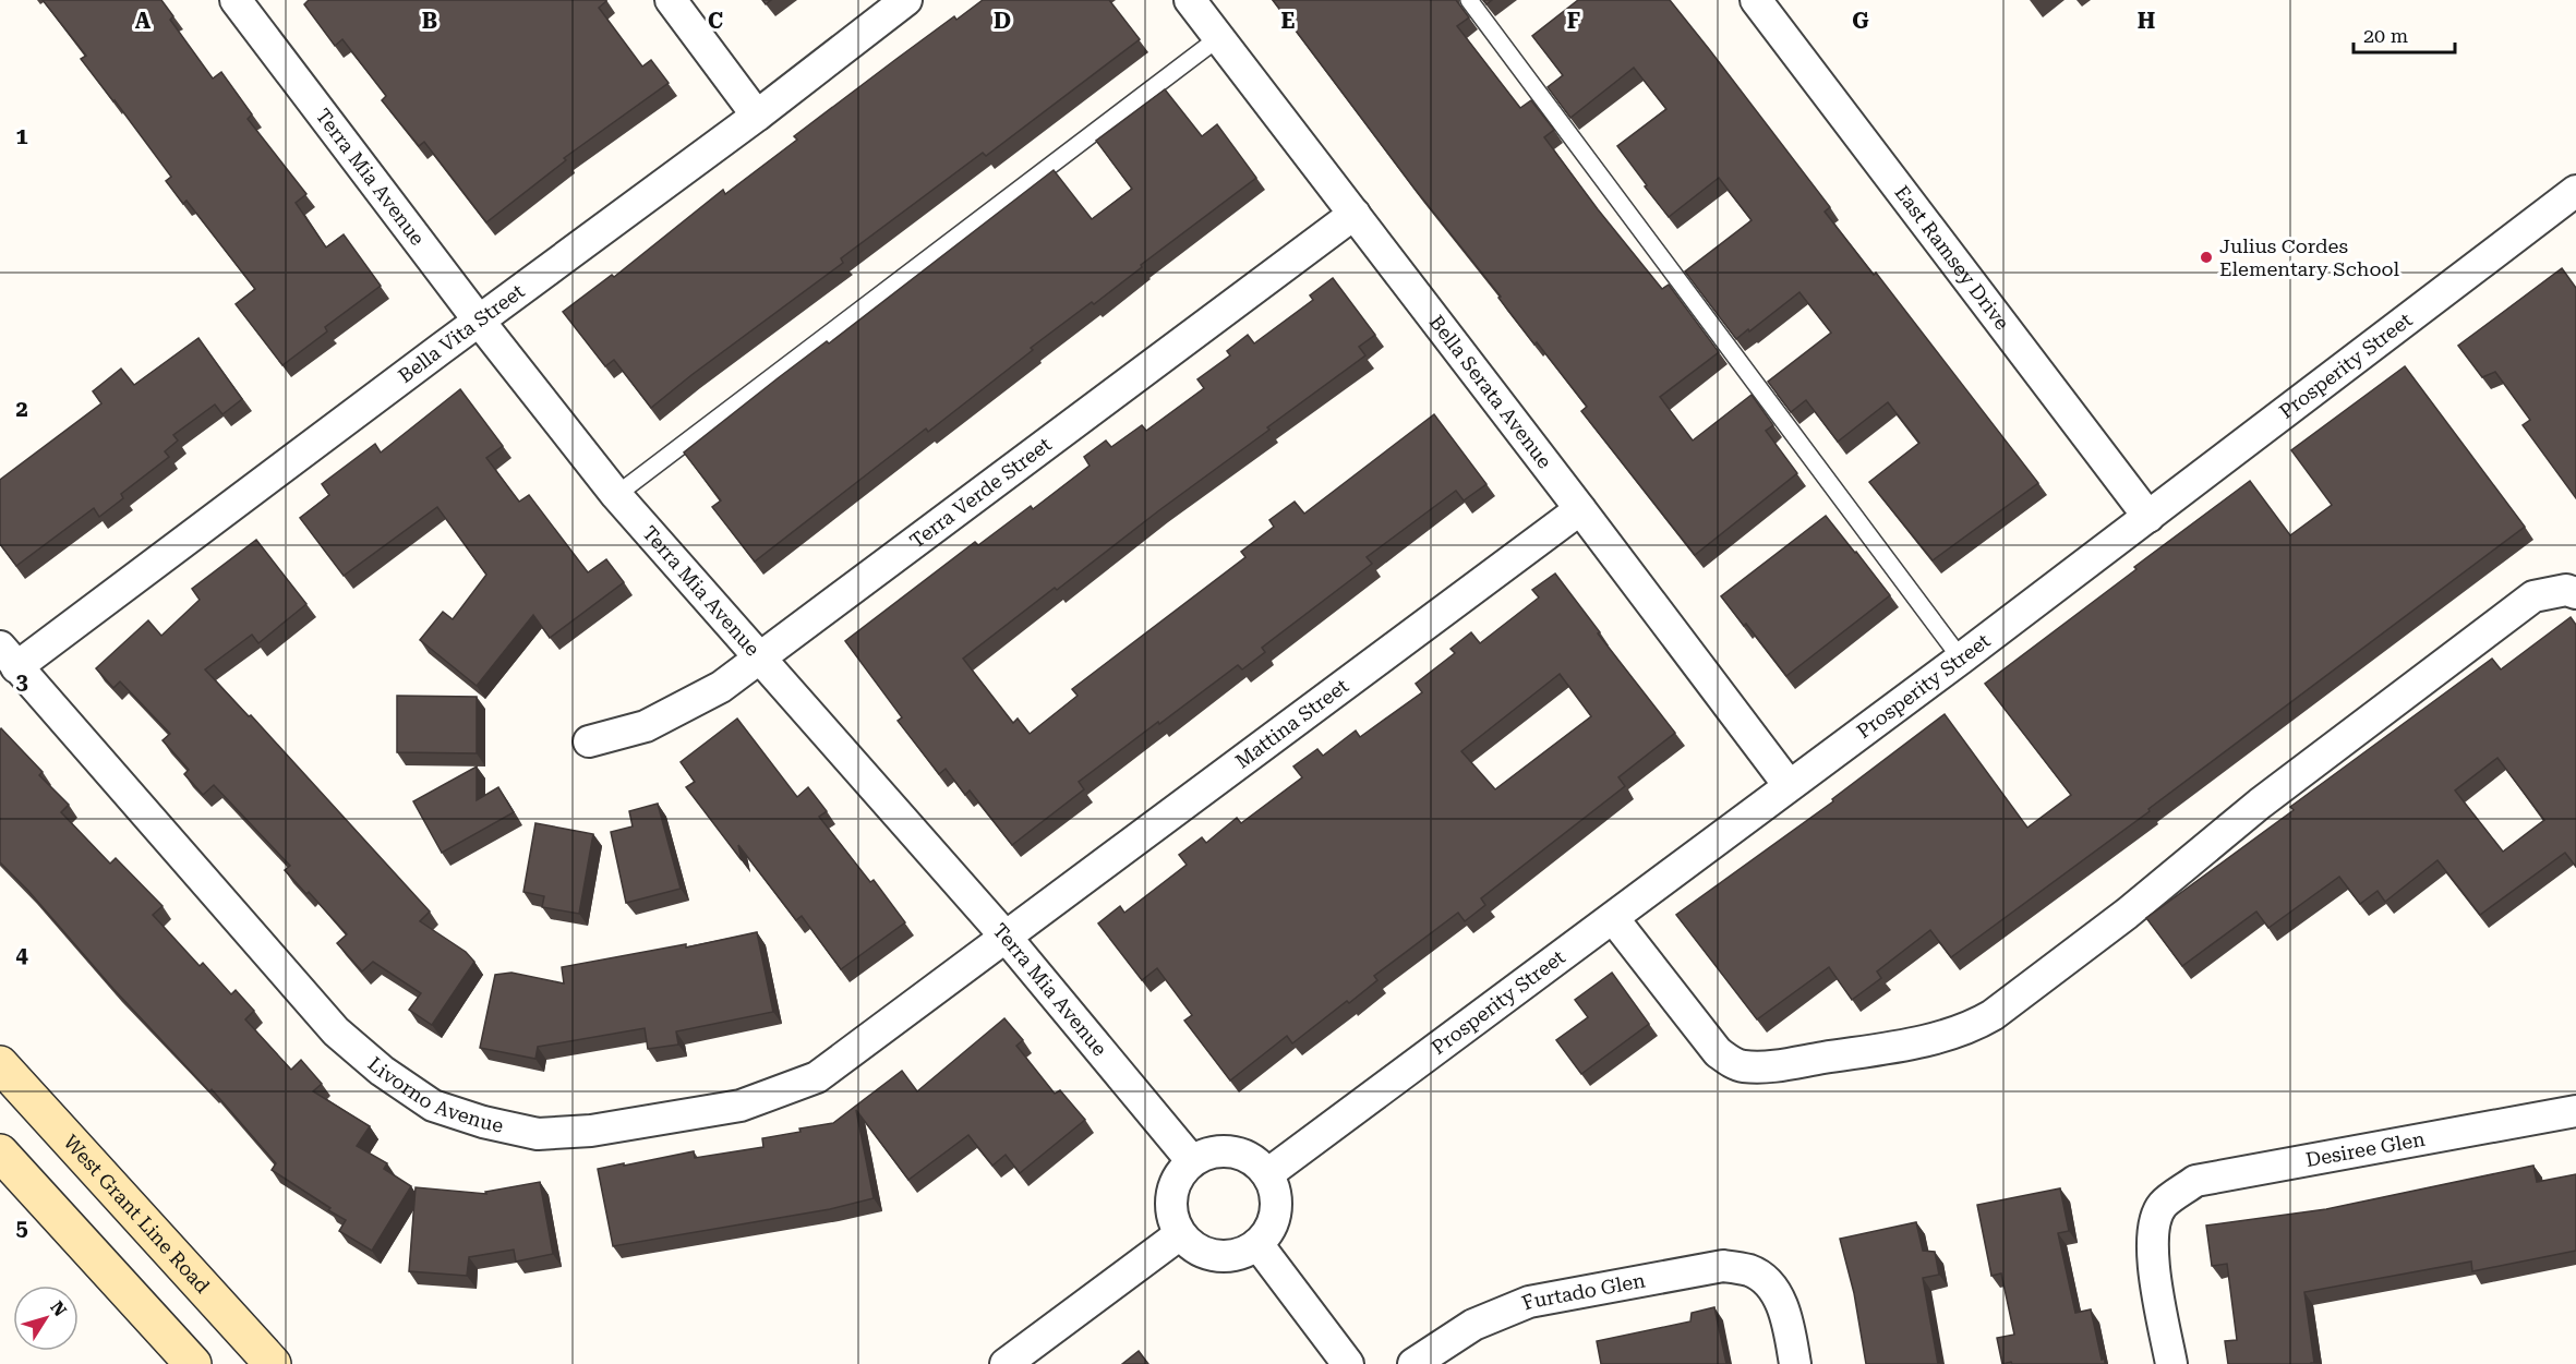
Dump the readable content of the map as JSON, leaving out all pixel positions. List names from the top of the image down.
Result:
{
  "streets": {
    "main road": ["West Grant Line Road"],
    "street": [
      "Terra Mia Avenue",
      "East Ramsey Drive",
      "Bella Vita Street",
      "Prosperity Street",
      "Bella Serata Avenue",
      "Terra Verde Street",
      "Mattina Street",
      "Livorno Avenue",
      "Desiree Glen",
      "Furtado Glen"
    ]
  },
  "crossings": [
    ["Terra Mia Avenue", "Bella Vita Street"],
    ["Terra Mia Avenue", "Prosperity Street"],
    ["Terra Mia Avenue", "Terra Verde Street"],
    ["Terra Mia Avenue", "Mattina Street"],
    ["Terra Mia Avenue", "Livorno Avenue"],
    ["East Ramsey Drive", "Prosperity Street"],
    ["Bella Vita Street", "Livorno Avenue"],
    ["Prosperity Street", "Bella Serata Avenue"],
    ["Bella Serata Avenue", "Terra Verde Street"],
    ["Bella Serata Avenue", "Mattina Street"],
    ["Mattina Street", "Livorno Avenue"]
  ],
  "places": ["Julius Cordes Elementary School"],
  "scale_bar": "20 m",
  "north": "top right",
  "grid": {
    "columns": [
      "A",
      "B",
      "C",
      "D",
      "E",
      "F",
      "G",
      "H"
    ],
    "rows": [
      "1",
      "2",
      "3",
      "4",
      "5"
    ]
  }
}
